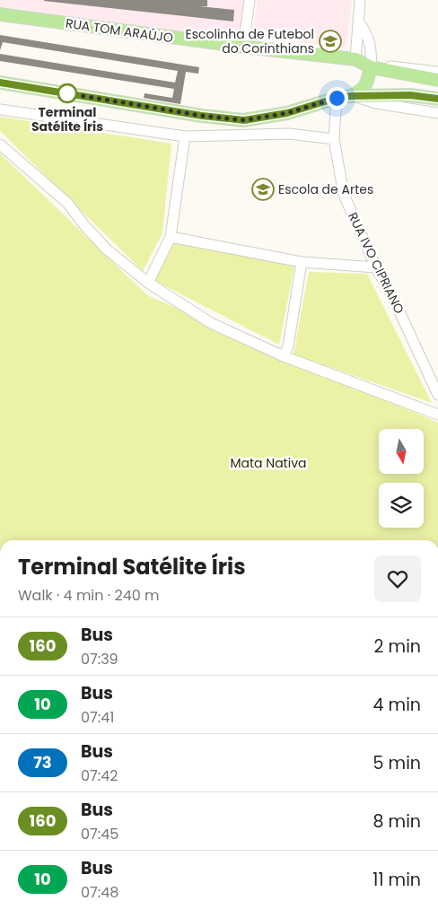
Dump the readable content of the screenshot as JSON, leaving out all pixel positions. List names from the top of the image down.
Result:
{
  "streets": {
    "main road": ["RUA TOM ARAÚJO"],
    "street": ["RUA IVO CIPRIANO"]
  },
  "parks": ["Mata Nativa"],
  "places": {
    "school or university": ["Escolinha de Futebol do Corinthians", "Escola de Artes"],
    "other": ["Terminal Satélite Íris"]
  },
  "lines": ["bus line 160"],
  "north": "bottom",
  "page": {
    "heading": ["Terminal Satélite Íris", "Walk · 4 min · 240 m"],
    "list": [
      {
        "mark": "160",
        "name": "Bus",
        "note": "07:39",
        "value": "2 min"
      },
      {
        "mark": "10",
        "name": "Bus",
        "note": "07:41",
        "value": "4 min"
      },
      {
        "mark": "73",
        "name": "Bus",
        "note": "07:42",
        "value": "5 min"
      },
      {
        "mark": "160",
        "name": "Bus",
        "note": "07:45",
        "value": "8 min"
      },
      {
        "mark": "10",
        "name": "Bus",
        "note": "07:48",
        "value": "11 min"
      }
    ]
  }
}
